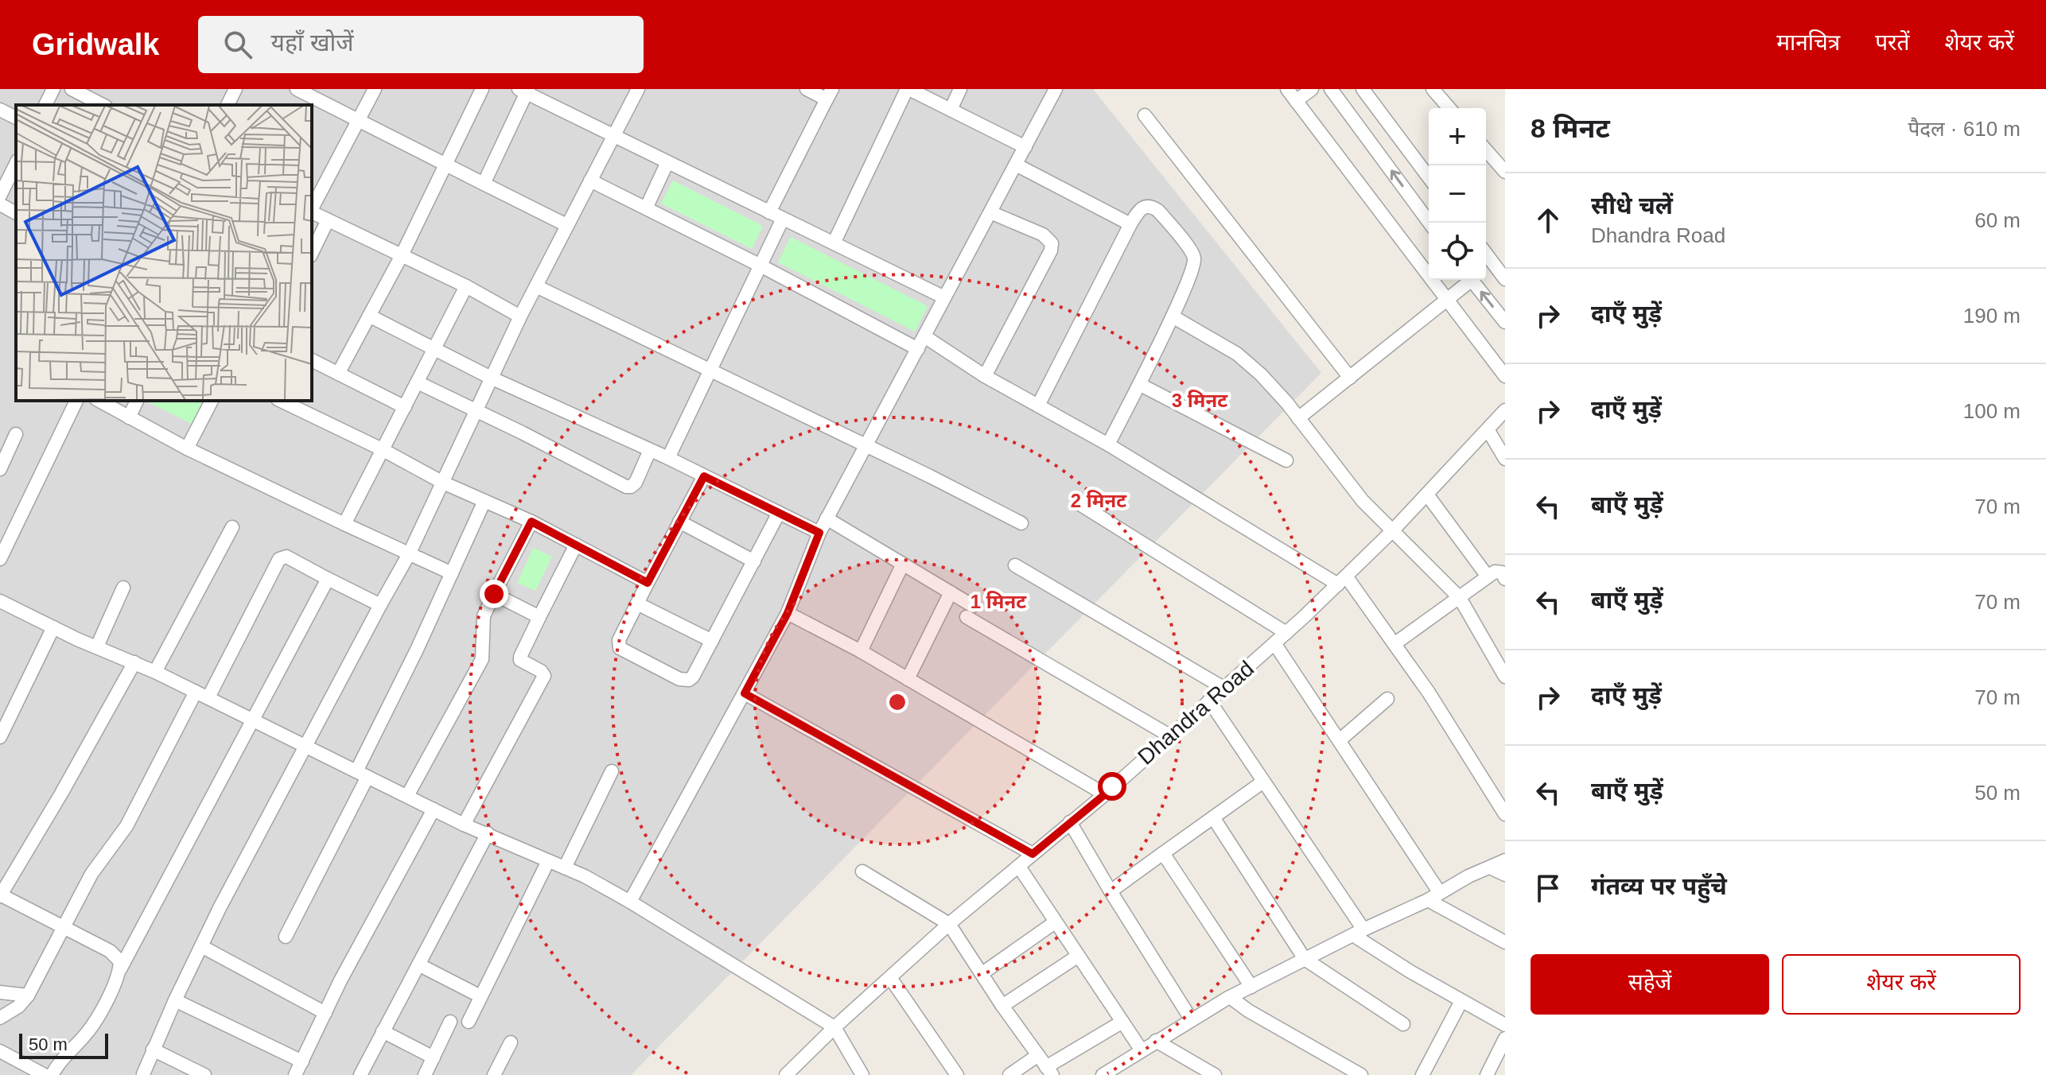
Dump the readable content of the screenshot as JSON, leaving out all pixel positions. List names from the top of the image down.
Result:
{
  "streets": {
    "street": ["Dhandra Road"]
  },
  "scale_bar": "50 m",
  "page": {
    "header": "Gridwalk",
    "search": "यहाँ खोजें",
    "nav": ["मानचित्र", "परतें", "शेयर करें"],
    "heading": ["8 मिनट", "पैदल · 610 m"],
    "map_buttons": ["+", "−"],
    "list": [
      ["सीधे चलें", "Dhandra Road", "60 m"],
      ["दाएँ मुड़ें", "190 m"],
      ["दाएँ मुड़ें", "100 m"],
      ["बाएँ मुड़ें", "70 m"],
      ["बाएँ मुड़ें", "70 m"],
      ["दाएँ मुड़ें", "70 m"],
      ["बाएँ मुड़ें", "50 m"],
      "गंतव्य पर पहुँचे"
    ],
    "buttons": ["सहेजें", "शेयर करें"],
    "scale": "50 m"
  },
  "rings": ["3 मिनट", "2 मिनट", "1 मिनट"]
}
